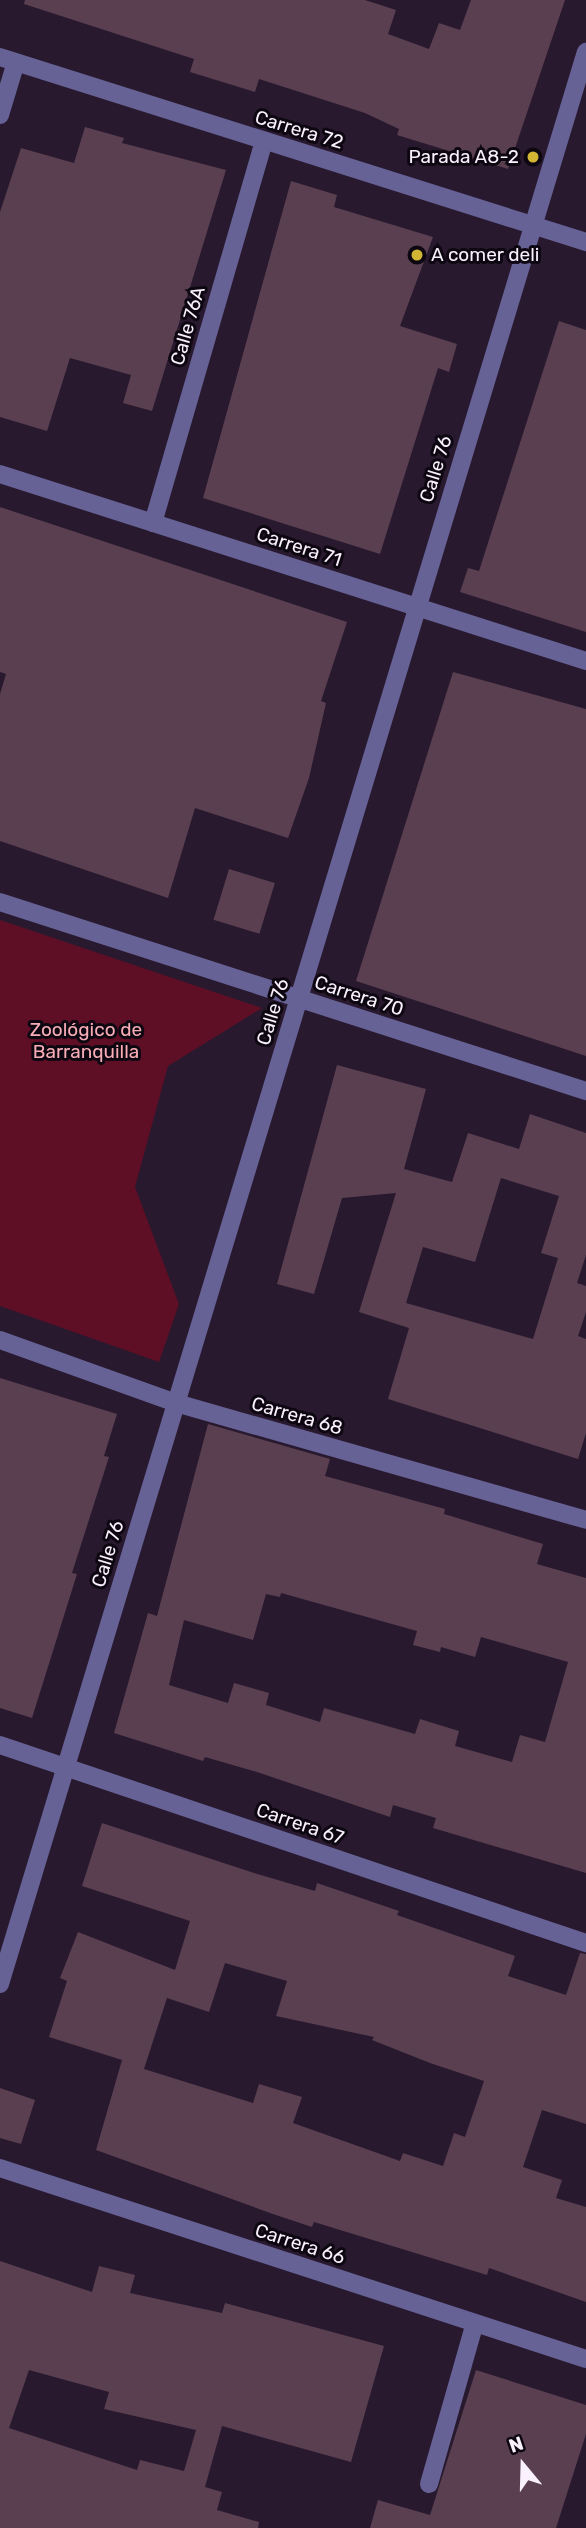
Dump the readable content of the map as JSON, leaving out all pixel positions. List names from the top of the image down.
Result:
{
  "streets": {
    "street": [
      "Carrera 72",
      "Calle 76A",
      "Calle 76",
      "Carrera 71",
      "Carrera 70",
      "Carrera 68",
      "Carrera 67",
      "Carrera 66"
    ]
  },
  "crossings": [
    ["Carrera 72", "Calle 76A"],
    ["Carrera 72", "Calle 76"],
    ["Calle 76A", "Carrera 71"],
    ["Calle 76", "Carrera 71"],
    ["Calle 76", "Carrera 70"],
    ["Calle 76", "Carrera 68"],
    ["Calle 76", "Carrera 67"]
  ],
  "parks": ["Zoológico de Barranquilla"],
  "places": ["Parada A8-2", "A comer deli"],
  "north": "top"
}
